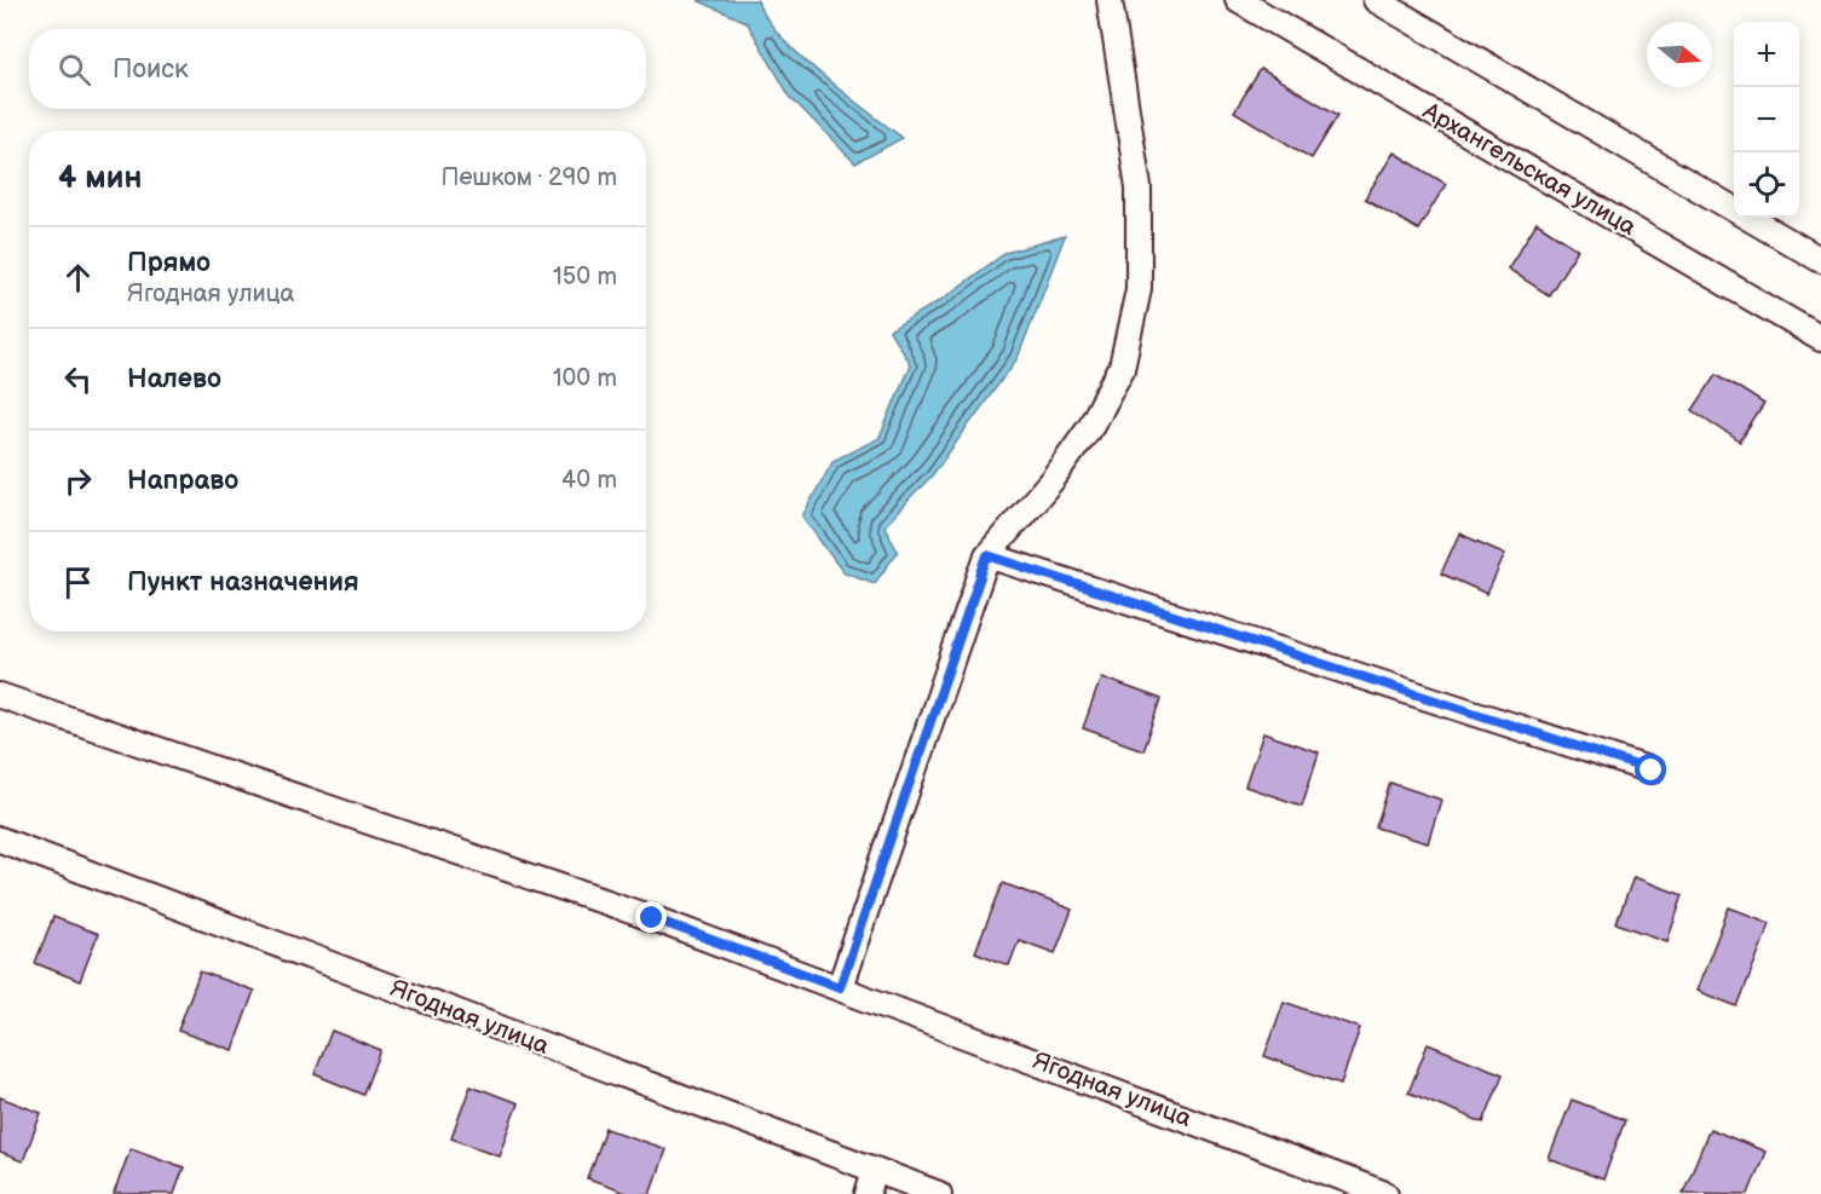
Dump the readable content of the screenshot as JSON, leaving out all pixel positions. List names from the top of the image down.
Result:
{
  "streets": {
    "street": ["Архангельская улица", "Ягодная улица"]
  },
  "north": "right",
  "page": {
    "map_buttons": ["+", "−"],
    "search": "Поиск",
    "heading": ["4 мин", "Пешком · 290 m"],
    "list": [
      ["Прямо", "Ягодная улица", "150 m"],
      ["Налево", "100 m"],
      ["Направо", "40 m"],
      "Пункт назначения"
    ]
  }
}
